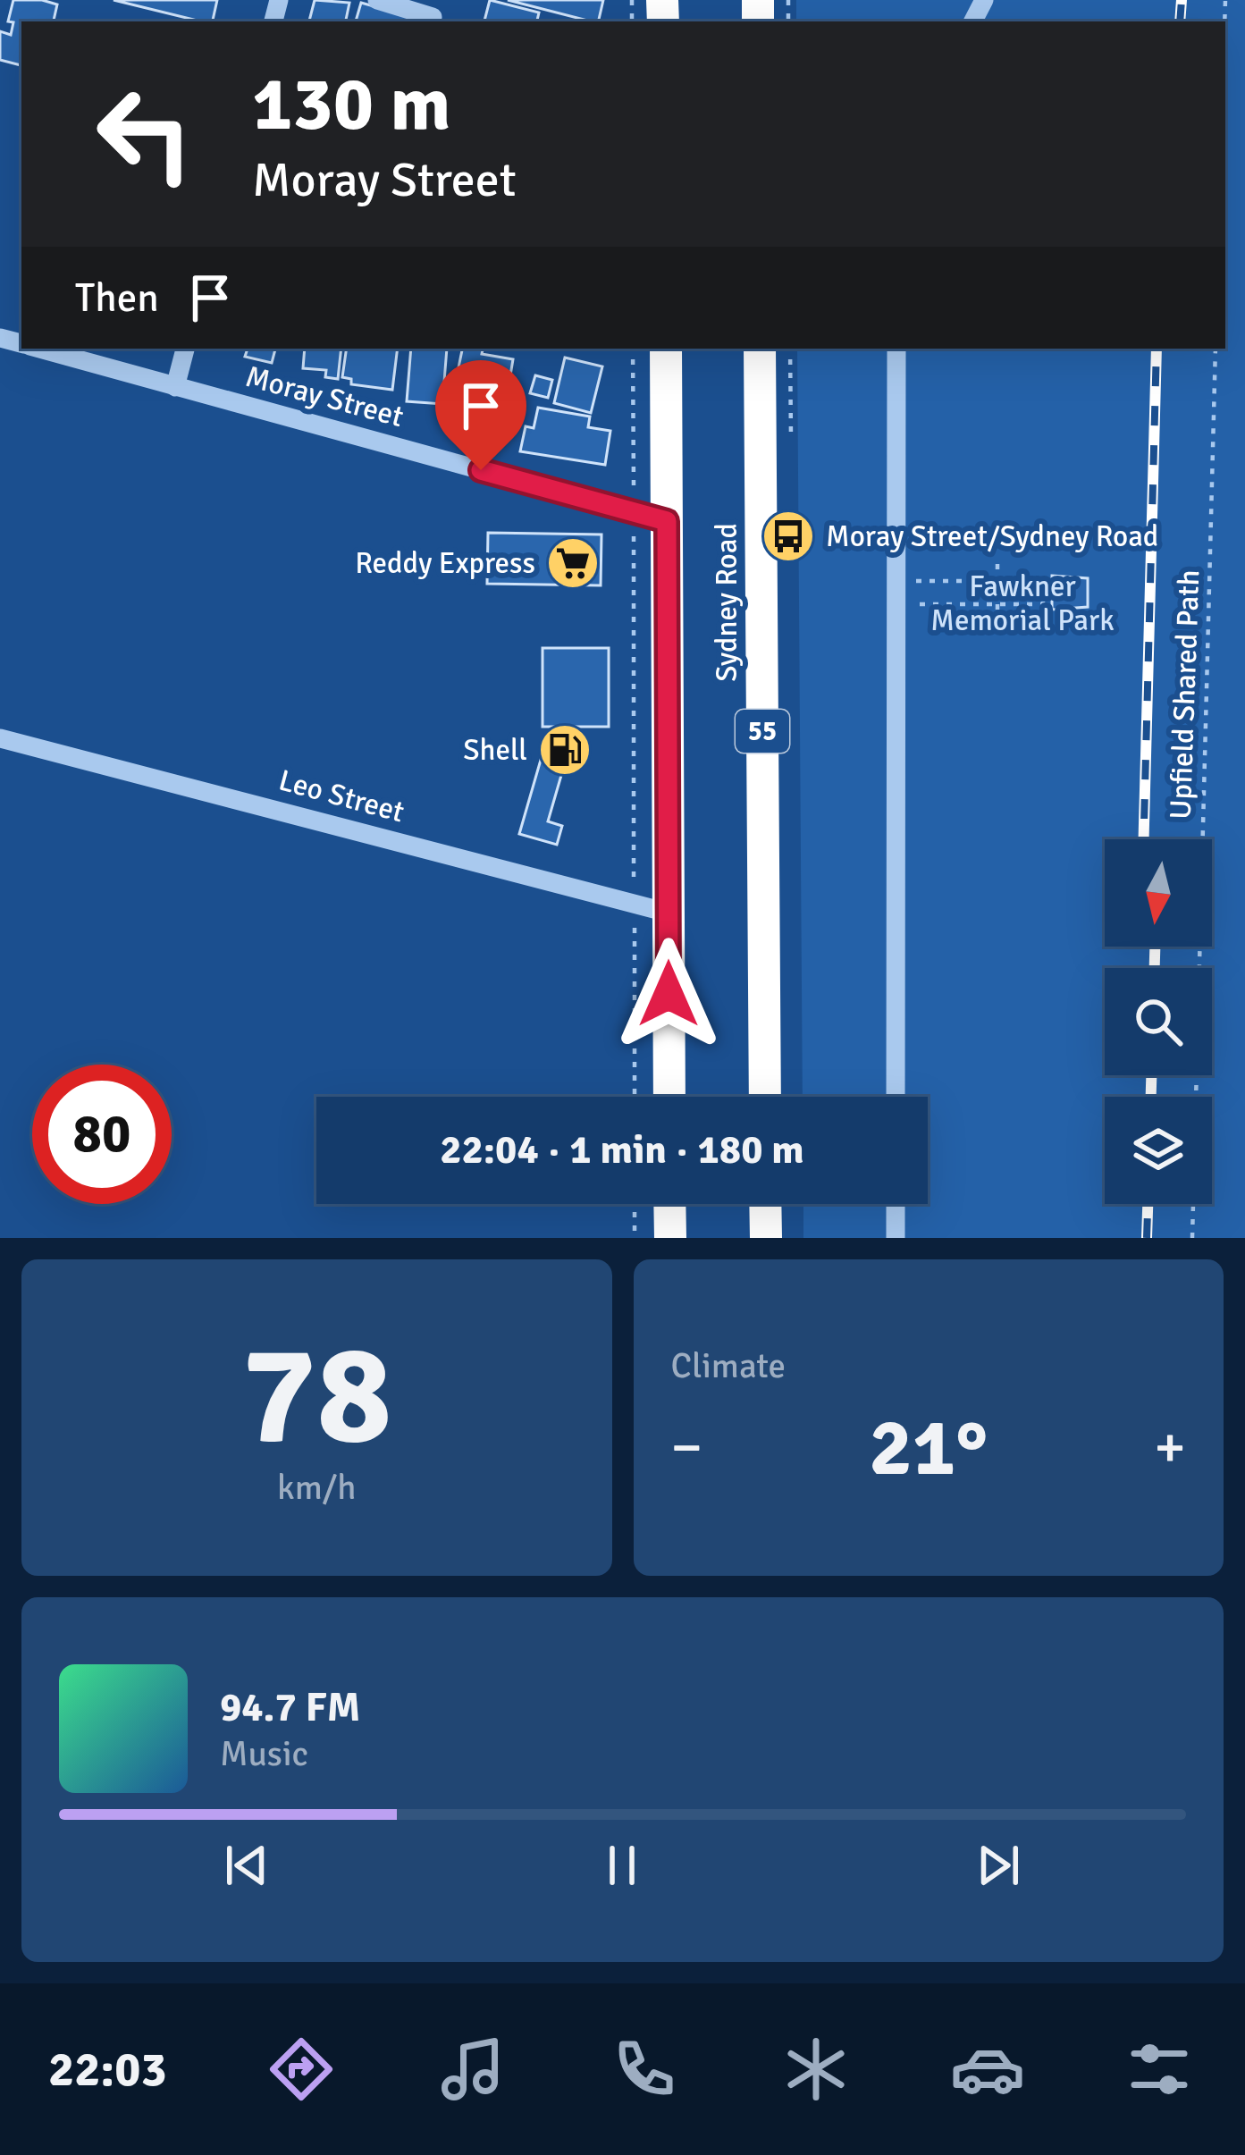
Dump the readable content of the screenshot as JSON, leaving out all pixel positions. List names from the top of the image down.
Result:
{
  "streets": {
    "highway": ["Sydney Road", "55"],
    "street": ["Moray Street", "Leo Street"],
    "path": ["Upfield Shared Path"]
  },
  "crossings": [
    ["Moray Street", "Sydney Road"],
    ["Sydney Road", "Leo Street"]
  ],
  "parks": ["Fawkner Memorial Park"],
  "places": {
    "bus stop": ["Moray Street/Sydney Road"],
    "supermarket": ["Reddy Express"],
    "fuel station": ["Shell"]
  },
  "north": "bottom",
  "page": {
    "turn": ["130 m", "Moray Street"],
    "then": "Then",
    "limit": "80",
    "trip": "22:04 · 1 min · 180 m",
    "tile": [
      ["78", "km/h"],
      "Climate"
    ],
    "heat": ["−", "21°", "+"],
    "song": ["94.7 FM", "Music"],
    "tabs": "22:03"
  }
}
